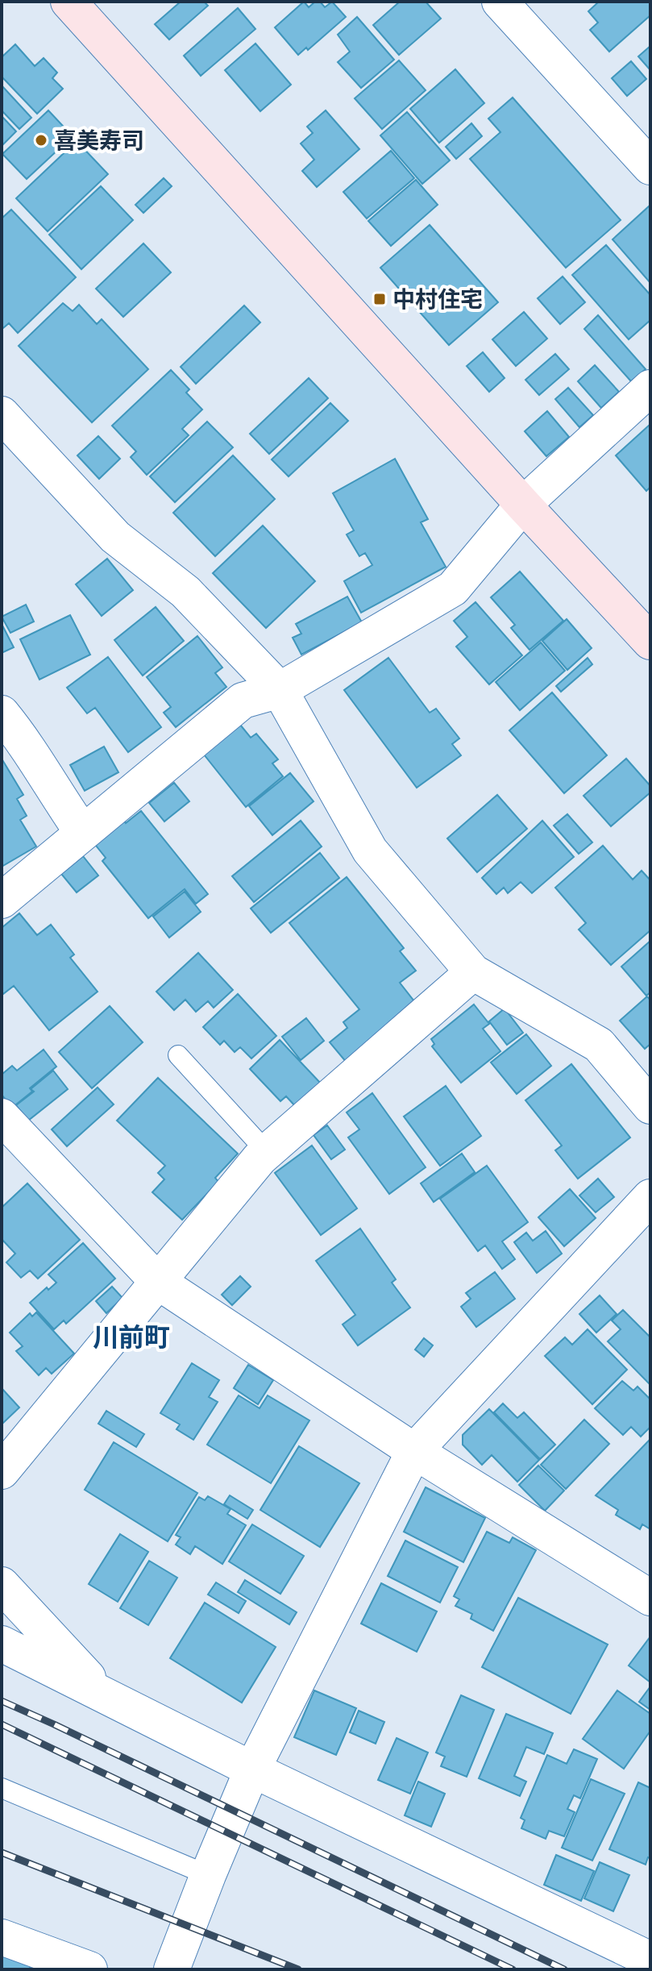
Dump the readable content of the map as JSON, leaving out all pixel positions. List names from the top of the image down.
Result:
{
  "districts": ["川前町"],
  "places": {
    "other": ["喜美寿司"],
    "transit": ["中村住宅"]
  }
}
